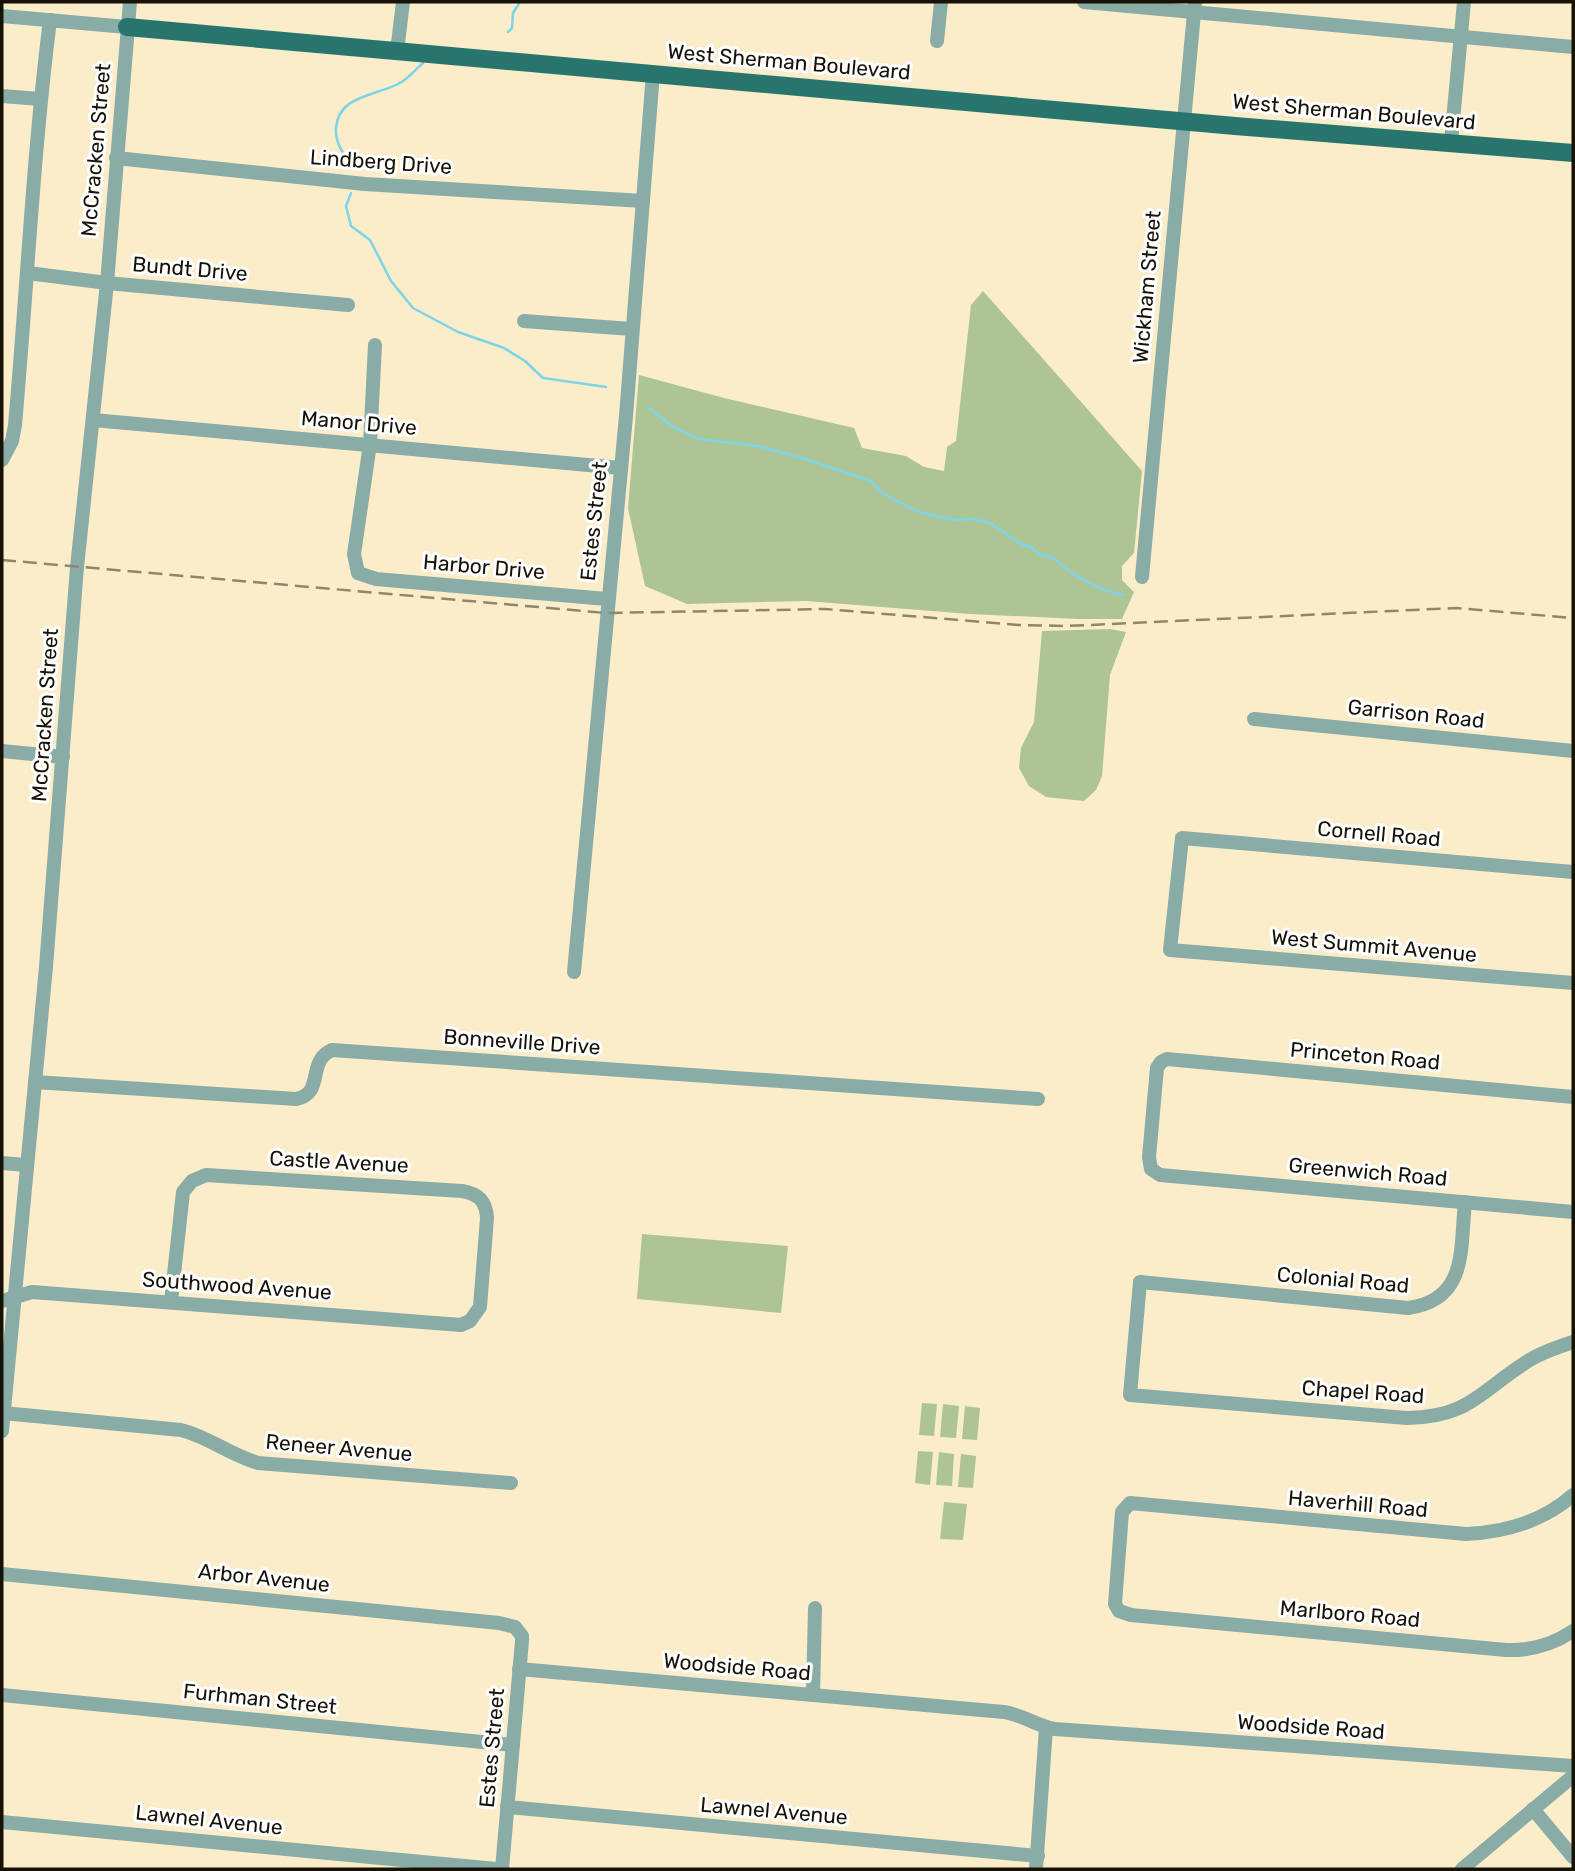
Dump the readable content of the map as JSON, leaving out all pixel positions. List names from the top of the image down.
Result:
{
  "streets": {
    "main road": ["West Sherman Boulevard"],
    "street": [
      "McCracken Street",
      "Lindberg Drive",
      "Bundt Drive",
      "Wickham Street",
      "Manor Drive",
      "Estes Street",
      "Harbor Drive",
      "Garrison Road",
      "Cornell Road",
      "West Summit Avenue",
      "Bonneville Drive",
      "Princeton Road",
      "Castle Avenue",
      "Greenwich Road",
      "Colonial Road",
      "Southwood Avenue",
      "Chapel Road",
      "Reneer Avenue",
      "Haverhill Road",
      "Arbor Avenue",
      "Marlboro Road",
      "Woodside Road",
      "Furhman Street",
      "Lawnel Avenue"
    ]
  },
  "crossings": [
    ["West Sherman Boulevard", "McCracken Street"],
    ["West Sherman Boulevard", "Wickham Street"],
    ["West Sherman Boulevard", "Estes Street"],
    ["McCracken Street", "Lindberg Drive"],
    ["McCracken Street", "Bundt Drive"],
    ["McCracken Street", "Manor Drive"],
    ["McCracken Street", "Bonneville Drive"],
    ["McCracken Street", "Southwood Avenue"],
    ["McCracken Street", "Reneer Avenue"],
    ["Lindberg Drive", "Estes Street"],
    ["Manor Drive", "Estes Street"],
    ["Manor Drive", "Harbor Drive"],
    ["Estes Street", "Harbor Drive"],
    ["Estes Street", "Arbor Avenue"],
    ["Estes Street", "Woodside Road"],
    ["Estes Street", "Furhman Street"],
    ["Estes Street", "Lawnel Avenue"],
    ["Cornell Road", "West Summit Avenue"],
    ["Princeton Road", "Greenwich Road"],
    ["Castle Avenue", "Southwood Avenue"],
    ["Greenwich Road", "Colonial Road"],
    ["Colonial Road", "Chapel Road"],
    ["Haverhill Road", "Marlboro Road"]
  ]
}
